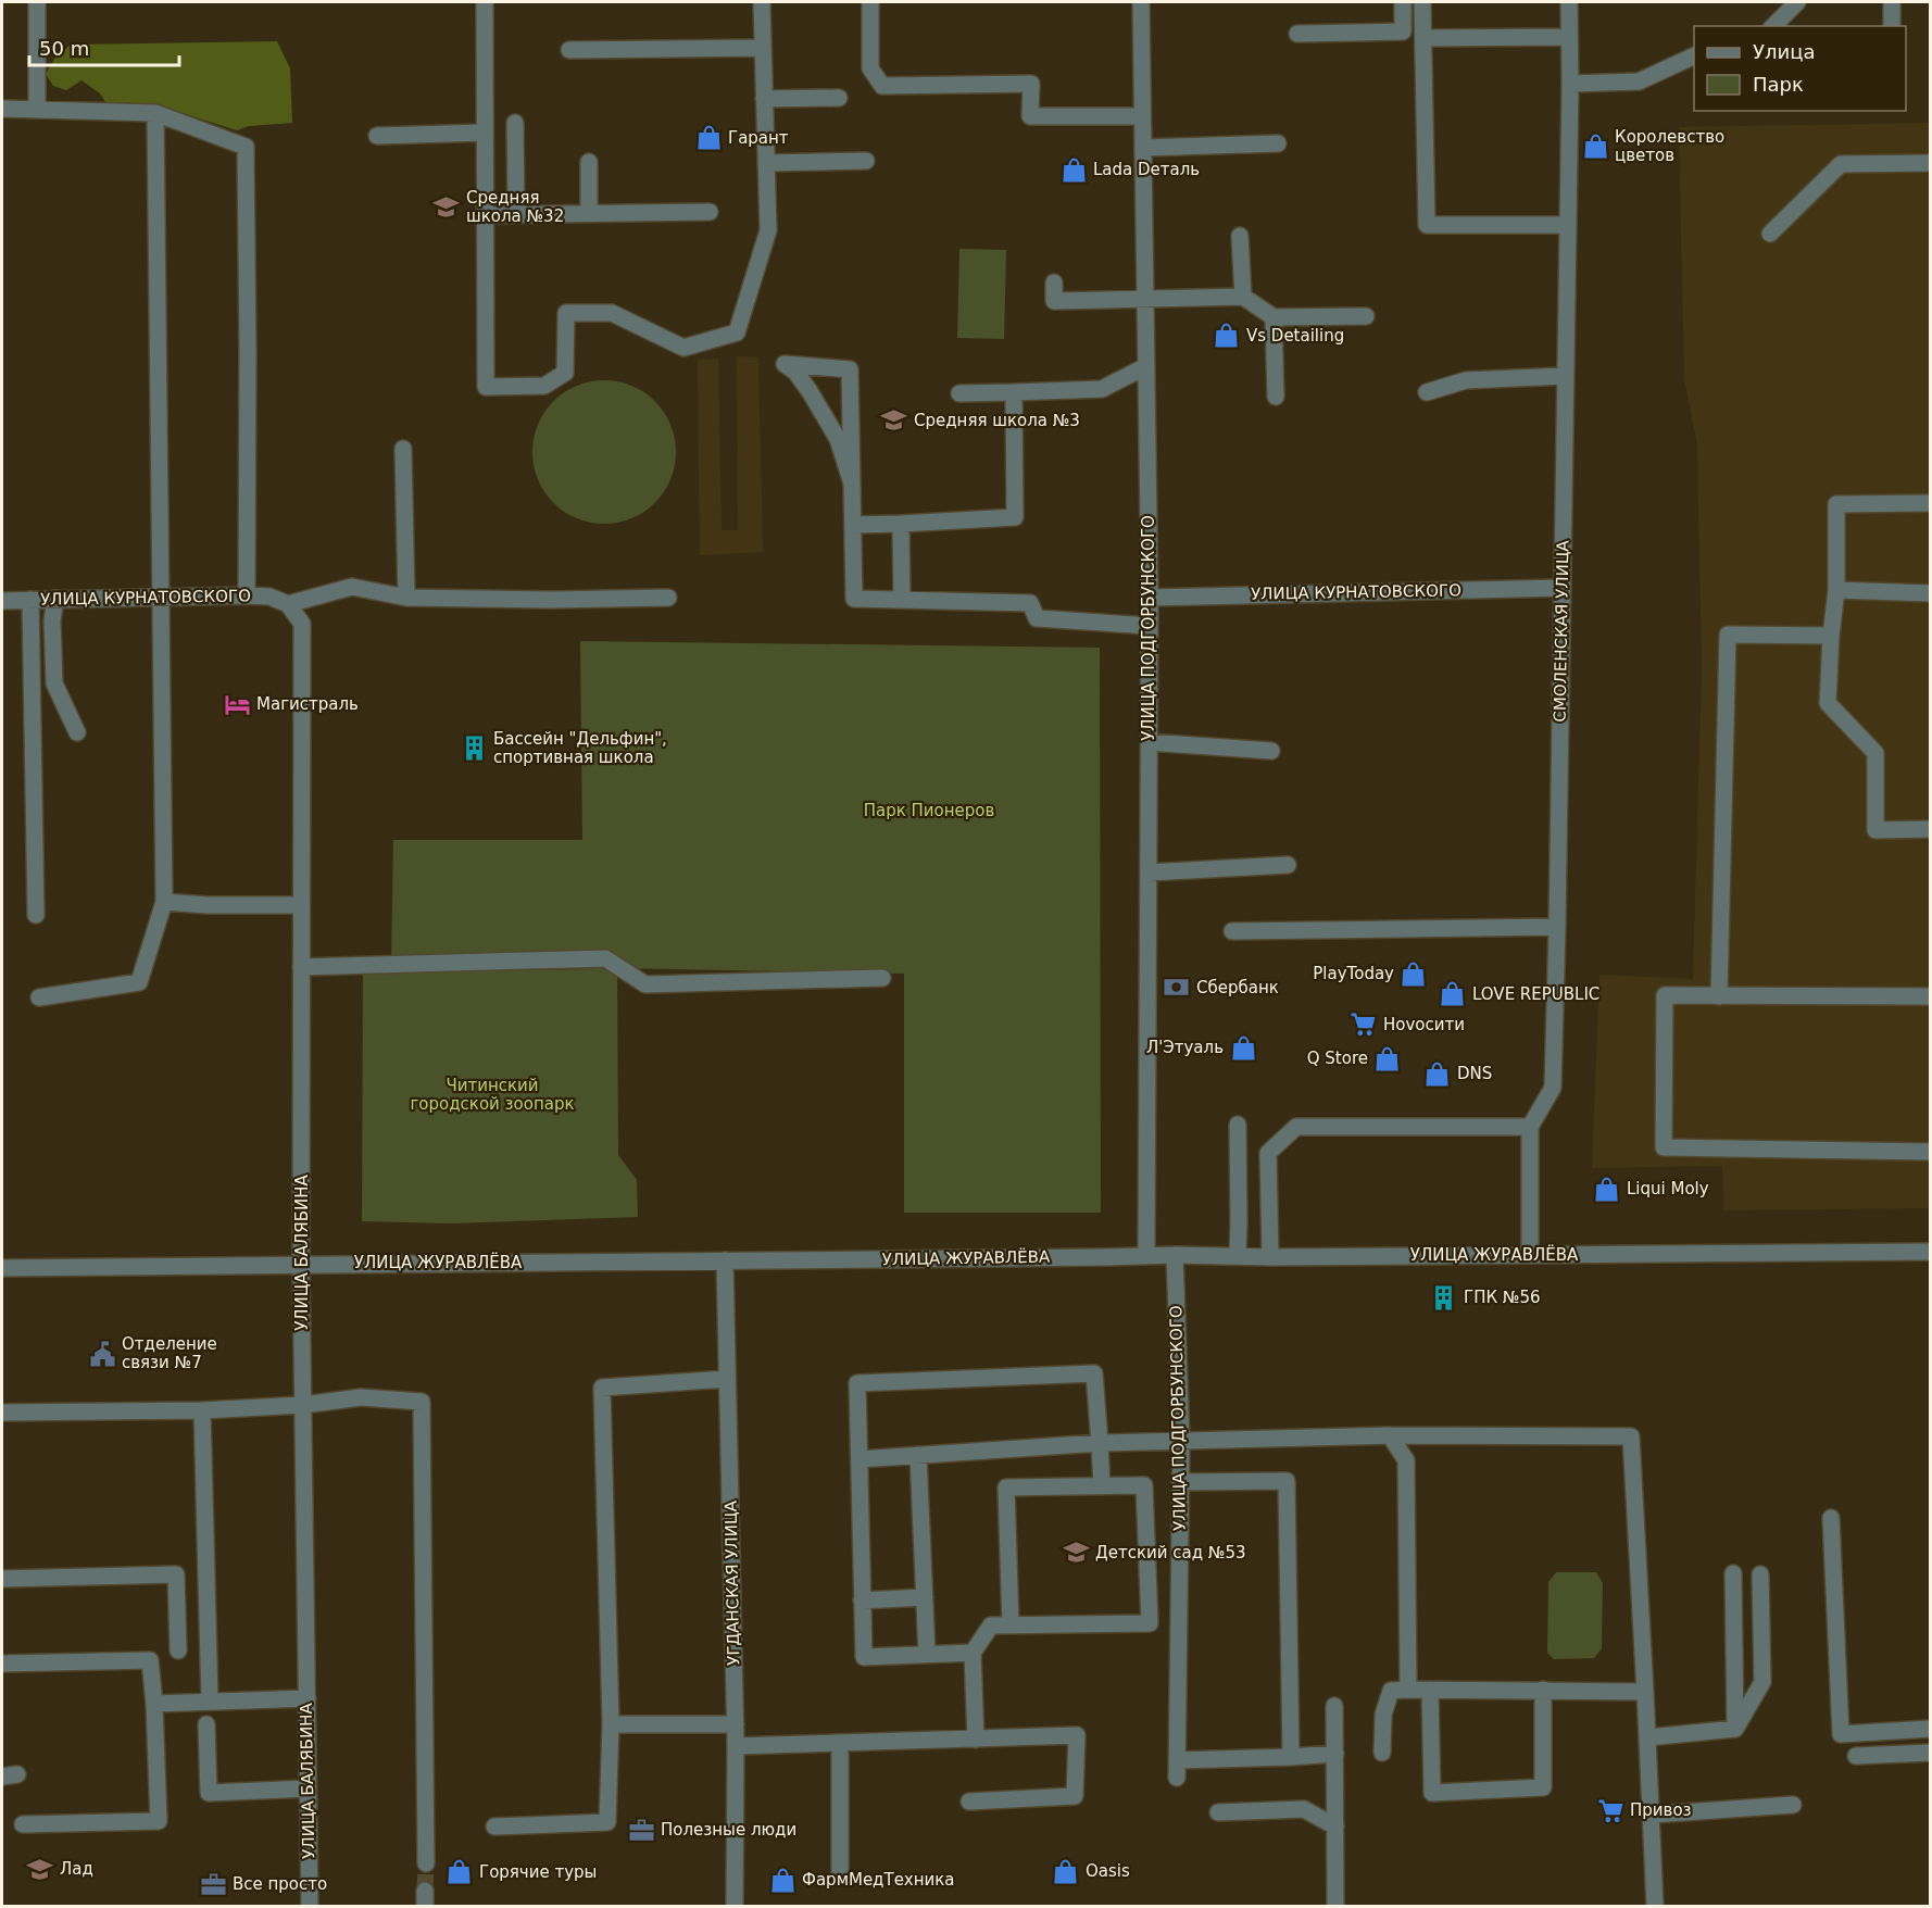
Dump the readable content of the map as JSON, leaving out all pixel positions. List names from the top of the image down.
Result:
{
  "streets": {
    "street": [
      "УЛИЦА КУРНАТОВСКОГО",
      "УЛИЦА ПОДГОРБУНСКОГО",
      "СМОЛЕНСКАЯ УЛИЦА",
      "УЛИЦА БАЛЯБИНА",
      "УЛИЦА ЖУРАВЛЁВА",
      "УГДАНСКАЯ УЛИЦА"
    ]
  },
  "crossings": [
    ["УЛИЦА КУРНАТОВСКОГО", "УЛИЦА ПОДГОРБУНСКОГО"],
    ["УЛИЦА КУРНАТОВСКОГО", "СМОЛЕНСКАЯ УЛИЦА"],
    ["УЛИЦА КУРНАТОВСКОГО", "УЛИЦА БАЛЯБИНА"],
    ["УЛИЦА ПОДГОРБУНСКОГО", "УЛИЦА ЖУРАВЛЁВА"],
    ["СМОЛЕНСКАЯ УЛИЦА", "УЛИЦА ЖУРАВЛЁВА"],
    ["УЛИЦА БАЛЯБИНА", "УЛИЦА ЖУРАВЛЁВА"],
    ["УЛИЦА ЖУРАВЛЁВА", "УГДАНСКАЯ УЛИЦА"]
  ],
  "parks": ["Парк Пионеров", "Читинский городской зоопарк"],
  "places": {
    "shop": [
      "Гарант",
      "Королевство цветов",
      "Lada Dеталь",
      "Vs Detailing",
      "PlayToday",
      "LOVE REPUBLIC",
      "Л'Этуаль",
      "Q Store",
      "DNS",
      "Liqui Moly",
      "Oasis",
      "Горячие туры",
      "ФармМедТехника"
    ],
    "school or university": [
      "Средняя школа №32",
      "Средняя школа №3",
      "Детский сад №53",
      "Лад"
    ],
    "hotel": ["Магистраль"],
    "building": ["Бассейн \"Дельфин\", спортивная школа", "ГПК №56"],
    "bank": ["Сбербанк"],
    "supermarket": ["Ноvосити", "Привоз"],
    "public building": ["Отделение связи №7"],
    "office": ["Полезные люди", "Все просто"]
  },
  "legend": ["Улица", "Парк"],
  "scale_bar": "50 m"
}
